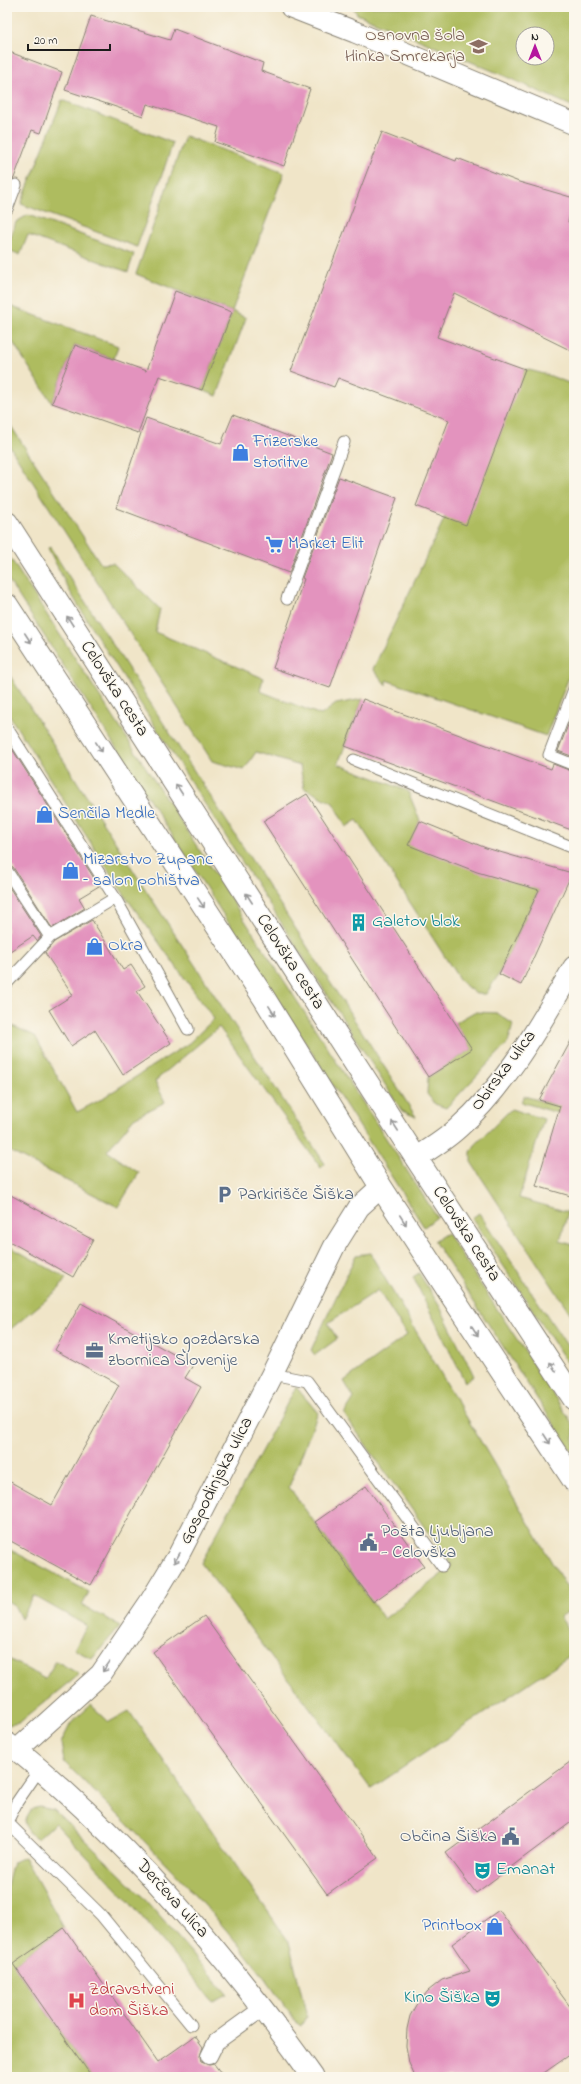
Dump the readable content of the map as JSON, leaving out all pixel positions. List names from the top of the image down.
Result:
{
  "streets": {
    "main road": ["Celovška cesta"],
    "street": ["Obirska ulica", "Gospodinjska ulica", "Derčeva ulica"]
  },
  "crossings": [
    ["Celovška cesta", "Obirska ulica"],
    ["Gospodinjska ulica", "Derčeva ulica"]
  ],
  "one_way": ["Gospodinjska ulica"],
  "places": {
    "school or university": ["Osnovna šola Hinka Smrekarja"],
    "shop": [
      "Frizerske storitve",
      "Senčila Medle",
      "Mizarstvo Zupanc – salon pohištva",
      "Okra",
      "Printbox"
    ],
    "supermarket": ["Market Elit"],
    "building": ["Galetov blok"],
    "parking": ["Parkirišče Šiška"],
    "office": ["Kmetijsko gozdarska zbornica Slovenije"],
    "public building": ["Pošta Ljubljana - Celovška", "Občina Šiška"],
    "theatre": ["Emanat", "Kino Šiška"],
    "hospital": ["Zdravstveni dom Šiška"]
  },
  "scale_bar": "20 m",
  "north": "top"
}
